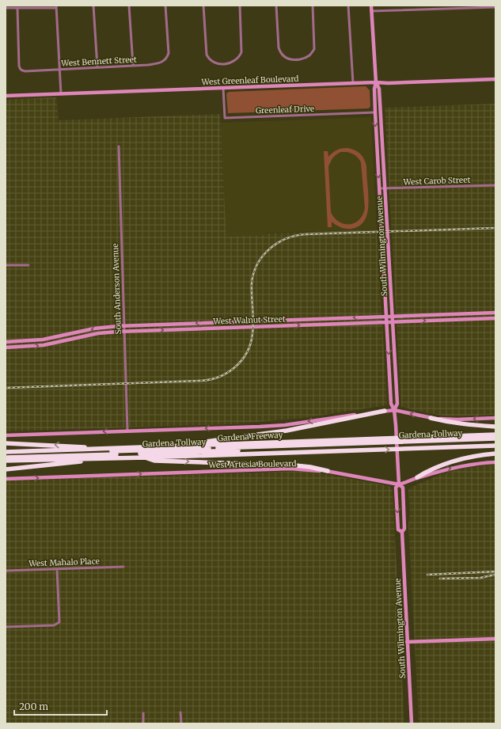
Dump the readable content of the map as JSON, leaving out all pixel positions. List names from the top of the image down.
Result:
{
  "streets": {
    "highway": ["Gardena Tollway", "Gardena Freeway"],
    "main road": [
      "West Greenleaf Boulevard",
      "South Wilmington Avenue",
      "West Walnut Street",
      "West Artesia Boulevard"
    ],
    "street": [
      "West Bennett Street",
      "Greenleaf Drive",
      "West Carob Street",
      "South Anderson Avenue",
      "West Mahalo Place"
    ]
  },
  "crossings": [
    ["West Greenleaf Boulevard", "Greenleaf Drive"],
    ["West Greenleaf Boulevard", "South Wilmington Avenue"],
    ["Greenleaf Drive", "South Wilmington Avenue"],
    ["West Carob Street", "South Wilmington Avenue"],
    ["South Wilmington Avenue", "West Walnut Street"],
    ["South Wilmington Avenue", "West Artesia Boulevard"],
    ["South Anderson Avenue", "West Walnut Street"]
  ],
  "one_way": ["West Artesia Boulevard"],
  "scale_bar": "200 m"
}
